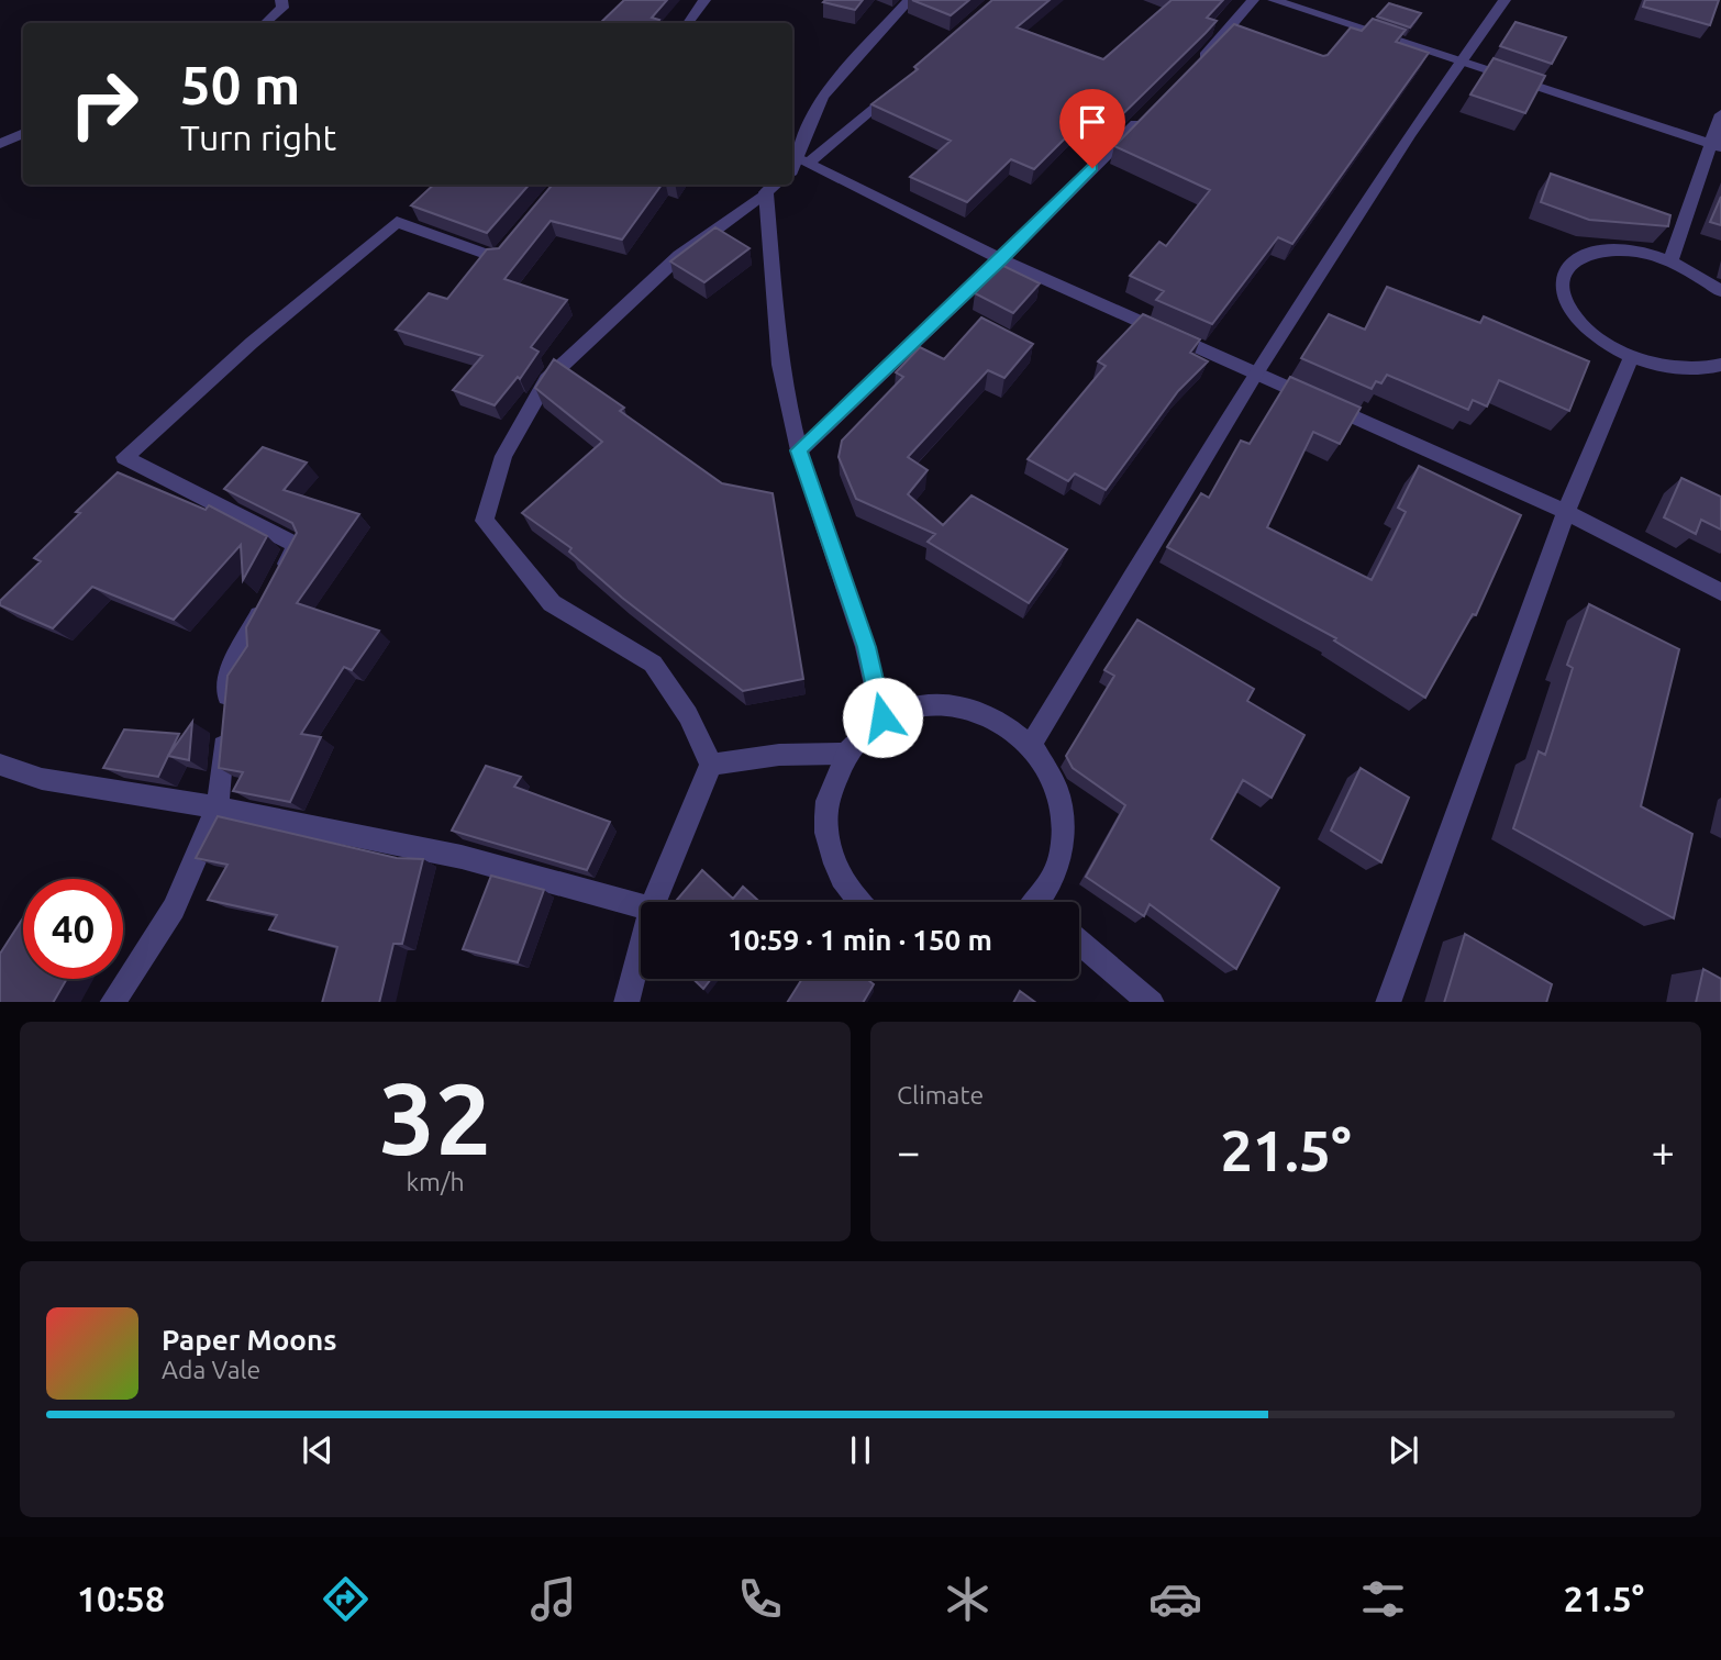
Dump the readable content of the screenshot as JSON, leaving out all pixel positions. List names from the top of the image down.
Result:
{
  "page": {
    "turn": ["50 m", "Turn right"],
    "limit": "40",
    "trip": "10:59 · 1 min · 150 m",
    "tile": [
      ["32", "km/h"],
      "Climate"
    ],
    "heat": ["−", "21.5°", "+"],
    "song": ["Paper Moons", "Ada Vale"],
    "tabs": ["10:58", "21.5°"]
  }
}
